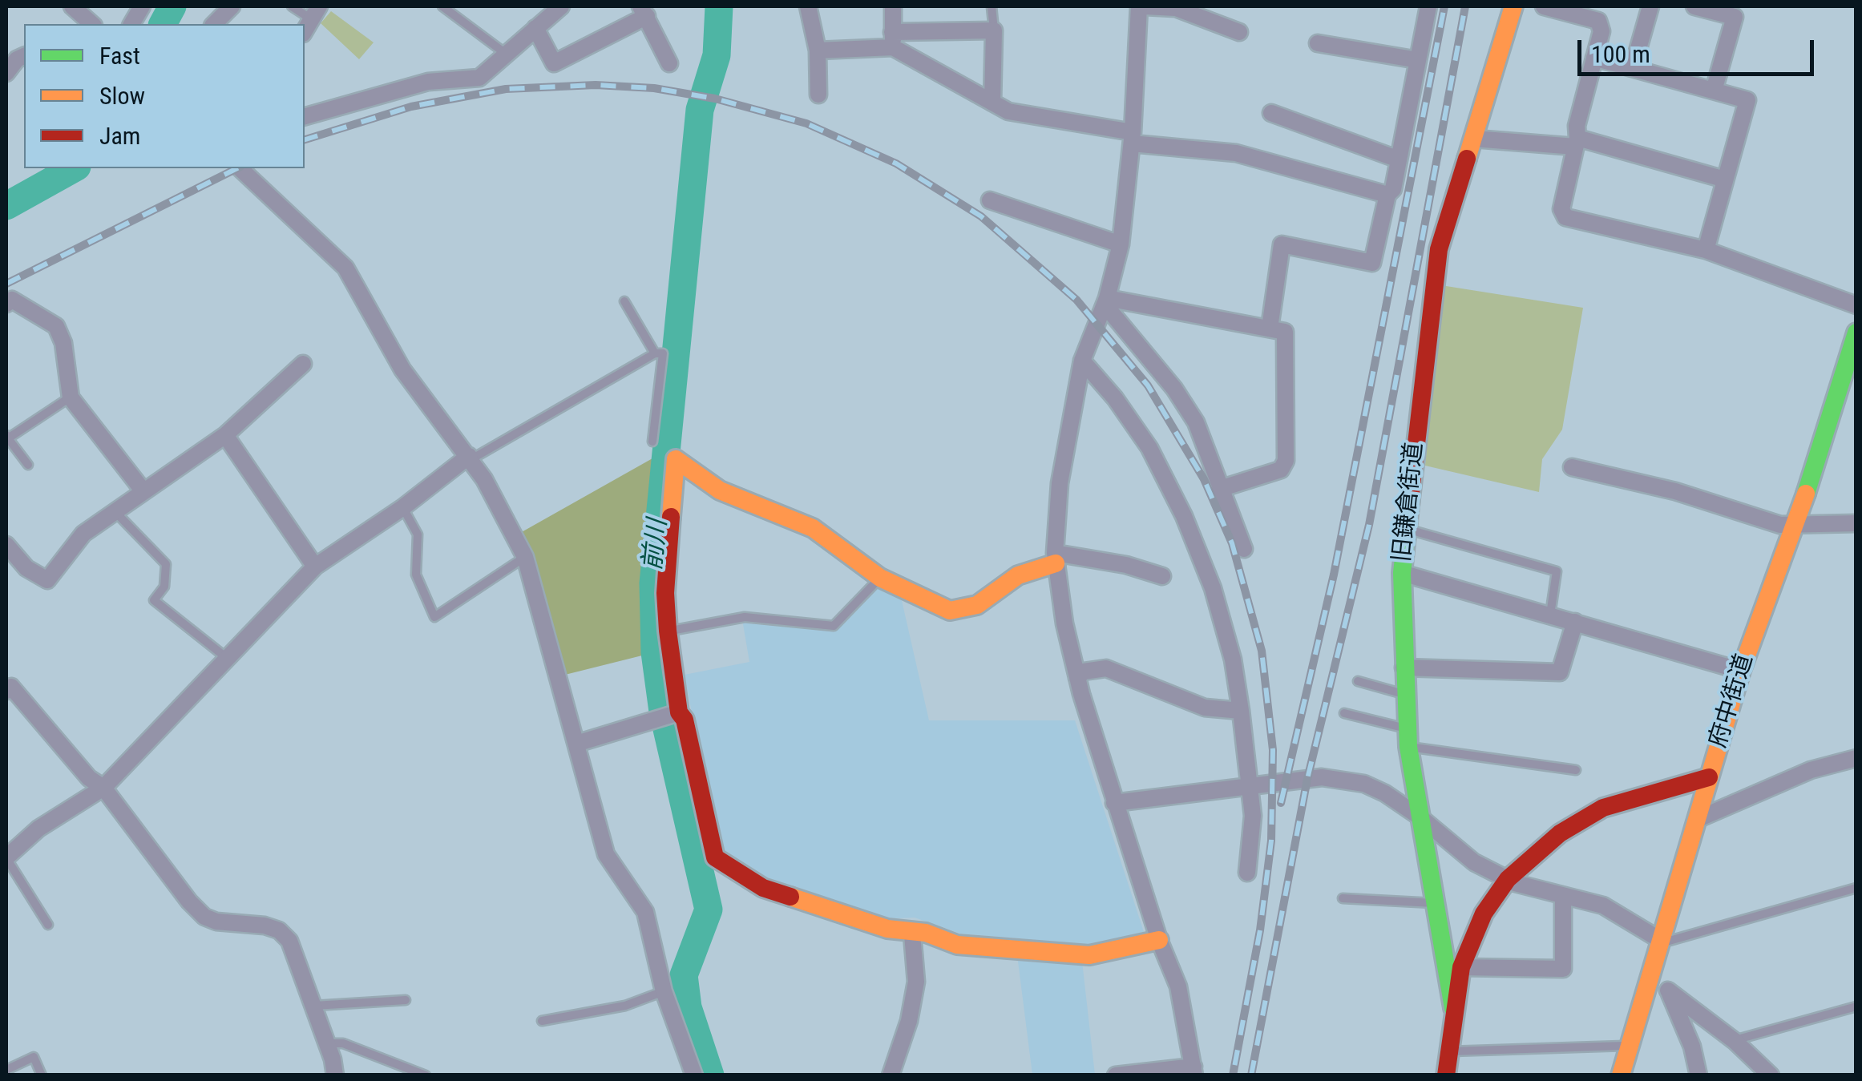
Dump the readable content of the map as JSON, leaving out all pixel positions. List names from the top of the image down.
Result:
{
  "streets": {
    "street": ["旧鎌倉街道", "府中街道"]
  },
  "water": ["前川"],
  "legend": ["Fast", "Slow", "Jam"],
  "scale_bar": "100 m"
}
